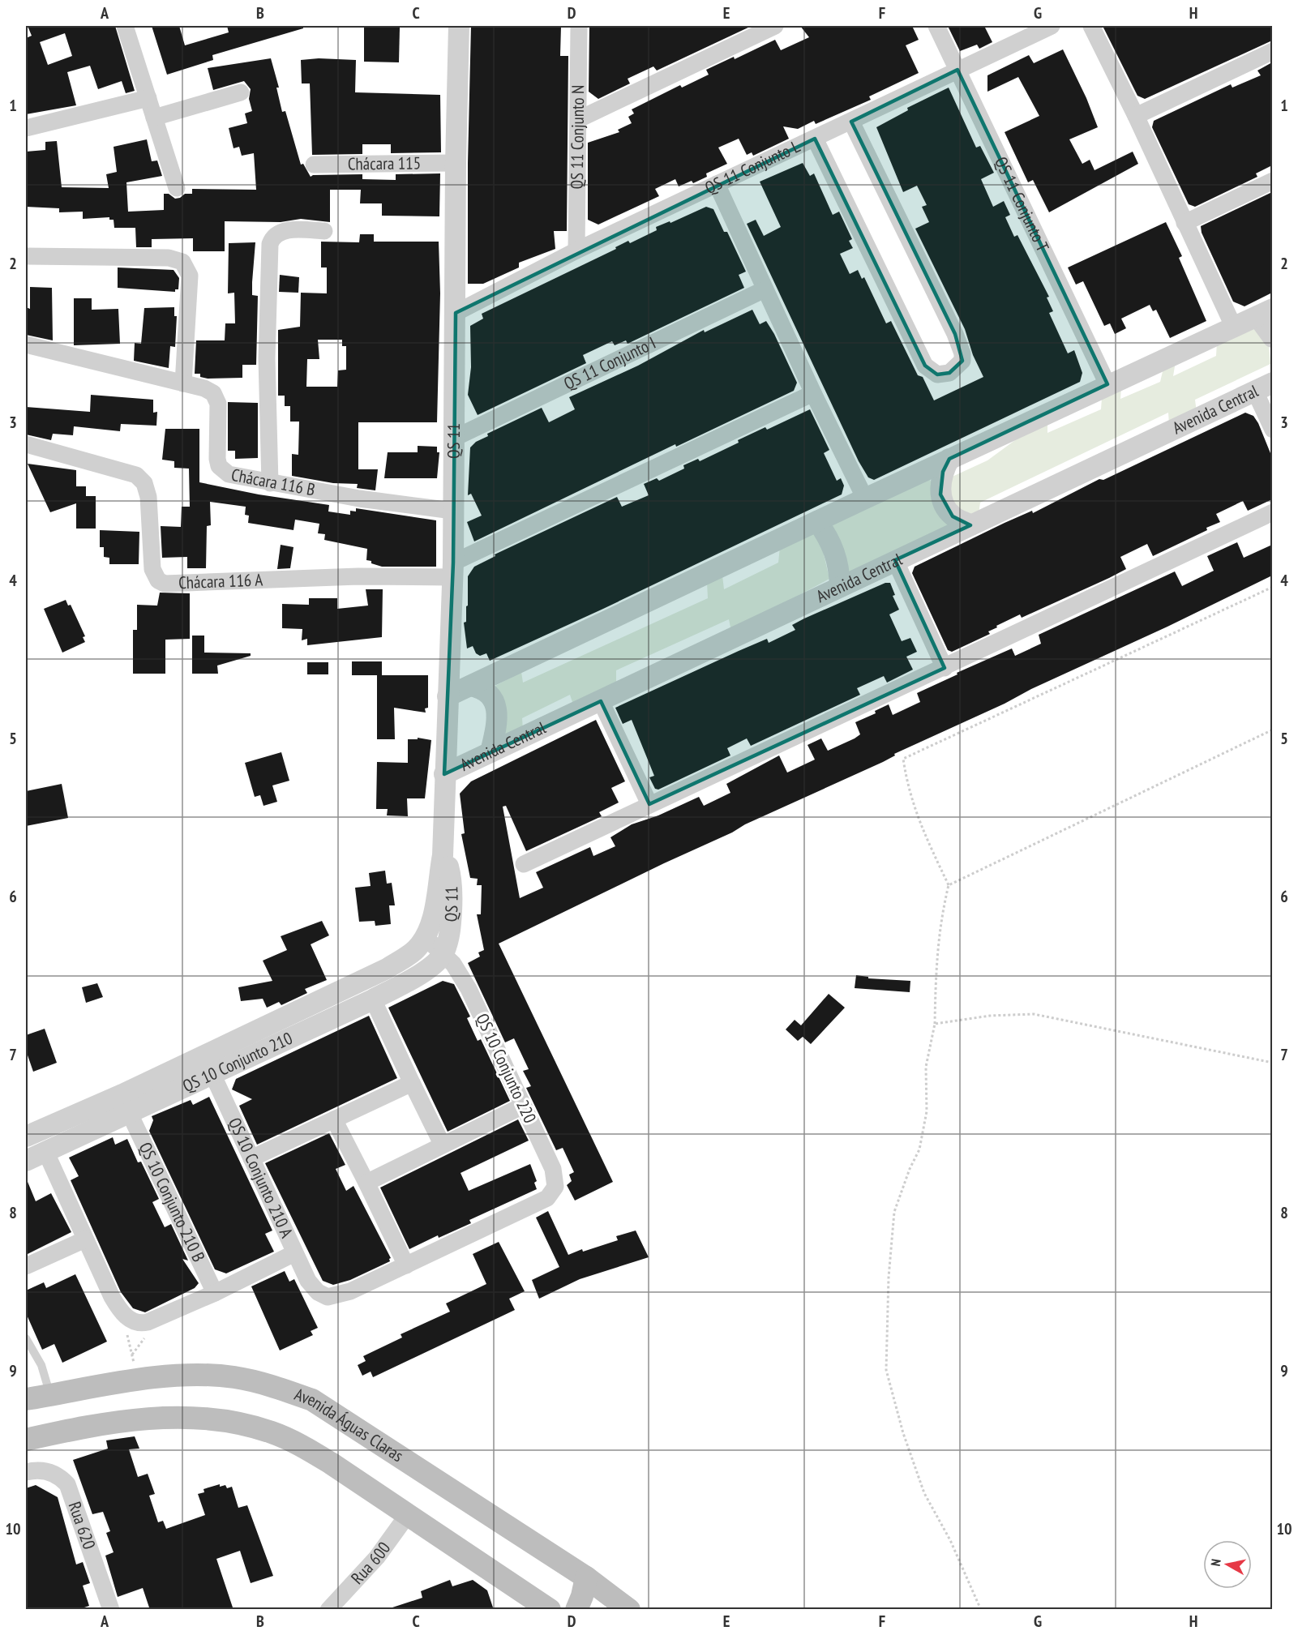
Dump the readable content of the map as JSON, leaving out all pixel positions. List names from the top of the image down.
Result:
{
  "streets": {
    "main road": ["Avenida Águas Claras"],
    "street": [
      "QS 11 Conjunto N",
      "Chácara 115",
      "QS 11 Conjunto L",
      "QS 11 Conjunto T",
      "QS 11 Conjunto I",
      "Avenida Central",
      "QS 11",
      "Chácara 116 B",
      "Chácara 116 A",
      "QS 10 Conjunto 210",
      "QS 10 Conjunto 220",
      "QS 10 Conjunto 210 A",
      "QS 10 Conjunto 210 B",
      "Rua 620",
      "Rua 600"
    ]
  },
  "crossings": [
    ["QS 11 Conjunto N", "QS 11 Conjunto L"],
    ["Chácara 115", "QS 11"],
    ["QS 11 Conjunto L", "QS 11 Conjunto T"],
    ["QS 11 Conjunto L", "QS 11"],
    ["QS 11 Conjunto I", "QS 11"],
    ["Avenida Central", "QS 11"],
    ["QS 11", "Chácara 116 B"],
    ["QS 11", "Chácara 116 A"],
    ["QS 11", "QS 10 Conjunto 210"],
    ["QS 11", "QS 10 Conjunto 220"],
    ["QS 10 Conjunto 210", "QS 10 Conjunto 220"],
    ["QS 10 Conjunto 210", "QS 10 Conjunto 210 A"],
    ["QS 10 Conjunto 210", "QS 10 Conjunto 210 B"],
    ["QS 10 Conjunto 220", "QS 10 Conjunto 210 A"]
  ],
  "north": "left",
  "grid": {
    "columns": [
      "A",
      "B",
      "C",
      "D",
      "E",
      "F",
      "G",
      "H"
    ],
    "rows": [
      "1",
      "2",
      "3",
      "4",
      "5",
      "6",
      "7",
      "8",
      "9",
      "10"
    ]
  }
}
